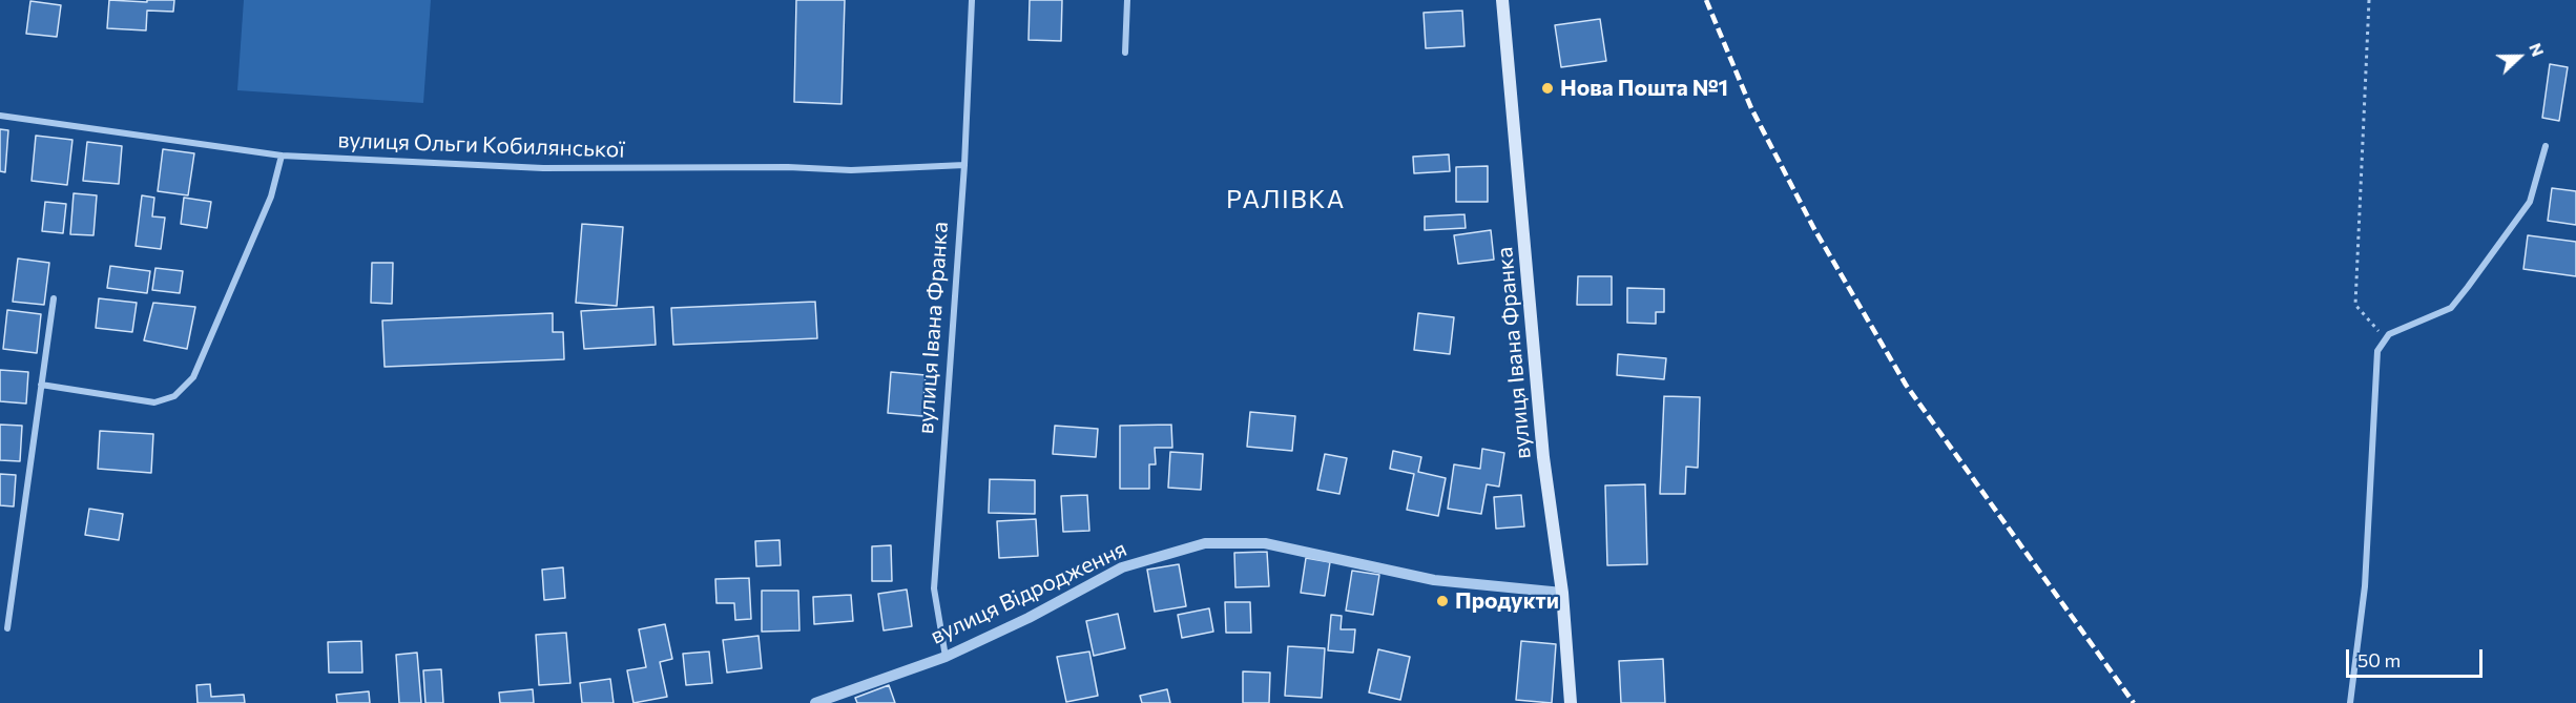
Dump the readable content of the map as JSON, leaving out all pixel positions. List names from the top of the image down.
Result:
{
  "streets": {
    "main road": ["вулиця Івана Франка"],
    "street": ["вулиця Ольги Кобилянської", "вулиця Відродження"]
  },
  "crossings": [
    ["вулиця Ольги Кобилянської", "вулиця Івана Франка"],
    ["вулиця Івана Франка", "вулиця Відродження"]
  ],
  "districts": ["РАЛІВКА"],
  "places": ["Нова Пошта №1", "Продукти"],
  "scale_bar": "50 m",
  "north": "right"
}
